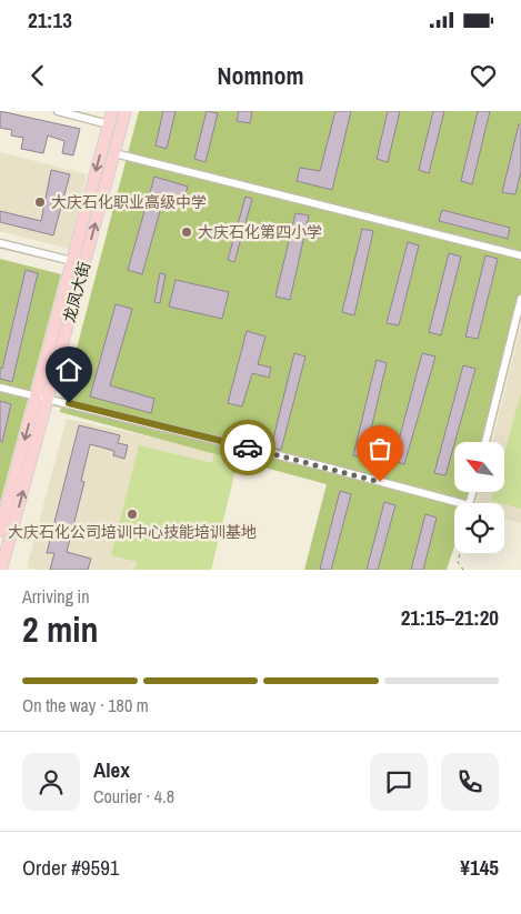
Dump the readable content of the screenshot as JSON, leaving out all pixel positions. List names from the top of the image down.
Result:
{
  "streets": {
    "main road": ["龙凤大街"]
  },
  "places": ["大庆石化职业高级中学", "大庆石化第四小学", "大庆石化公司培训中心技能培训基地"],
  "north": "top left",
  "page": {
    "status": "21:13",
    "header": "Nomnom",
    "heading": ["2 min", "Arriving in", "21:15–21:20"],
    "panel": [
      "Alex",
      "Courier · 4.8",
      "Order #9591",
      "¥145"
    ],
    "bar": "On the way · 180 m"
  }
}
